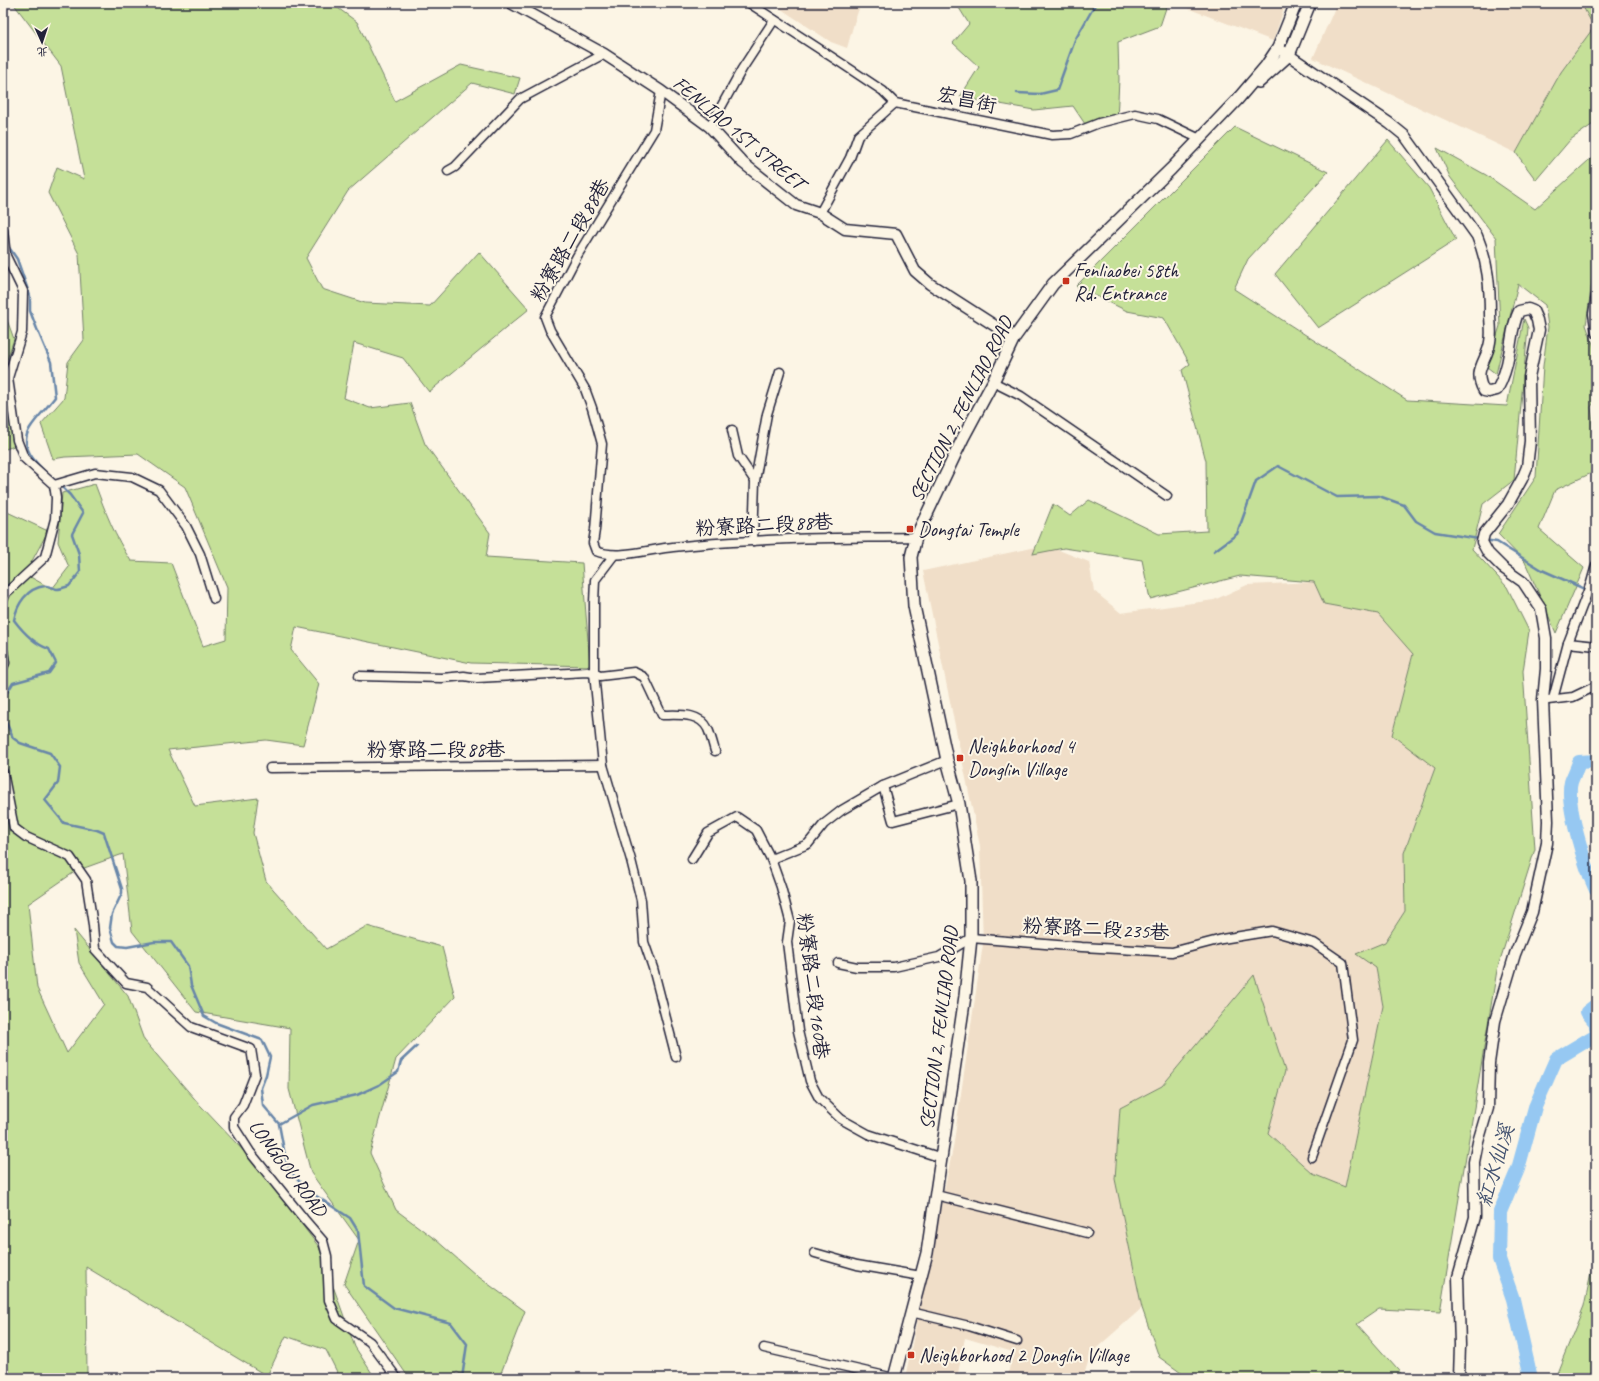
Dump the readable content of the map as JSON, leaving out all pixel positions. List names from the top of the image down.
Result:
{
  "streets": {
    "main road": ["SECTION 2, FENLIAO ROAD"],
    "street": [
      "宏昌街",
      "FENLIAO 1ST STREET",
      "粉寮路二段88巷",
      "粉寮路二段235巷",
      "粉寮路二段160巷",
      "LONGGOU ROAD"
    ]
  },
  "crossings": [
    ["宏昌街", "SECTION 2, FENLIAO ROAD"],
    ["FENLIAO 1ST STREET", "粉寮路二段88巷"],
    ["FENLIAO 1ST STREET", "SECTION 2, FENLIAO ROAD"],
    ["粉寮路二段88巷", "SECTION 2, FENLIAO ROAD"],
    ["SECTION 2, FENLIAO ROAD", "粉寮路二段235巷"],
    ["SECTION 2, FENLIAO ROAD", "粉寮路二段160巷"]
  ],
  "water": ["紅水仙溪"],
  "places": {
    "transit": [
      "Fenliaobei 58th Rd. Entrance",
      "Dongtai Temple",
      "Neighborhood 4 Donglin Village",
      "Neighborhood 2 Donglin Village"
    ]
  },
  "north": "bottom"
}
